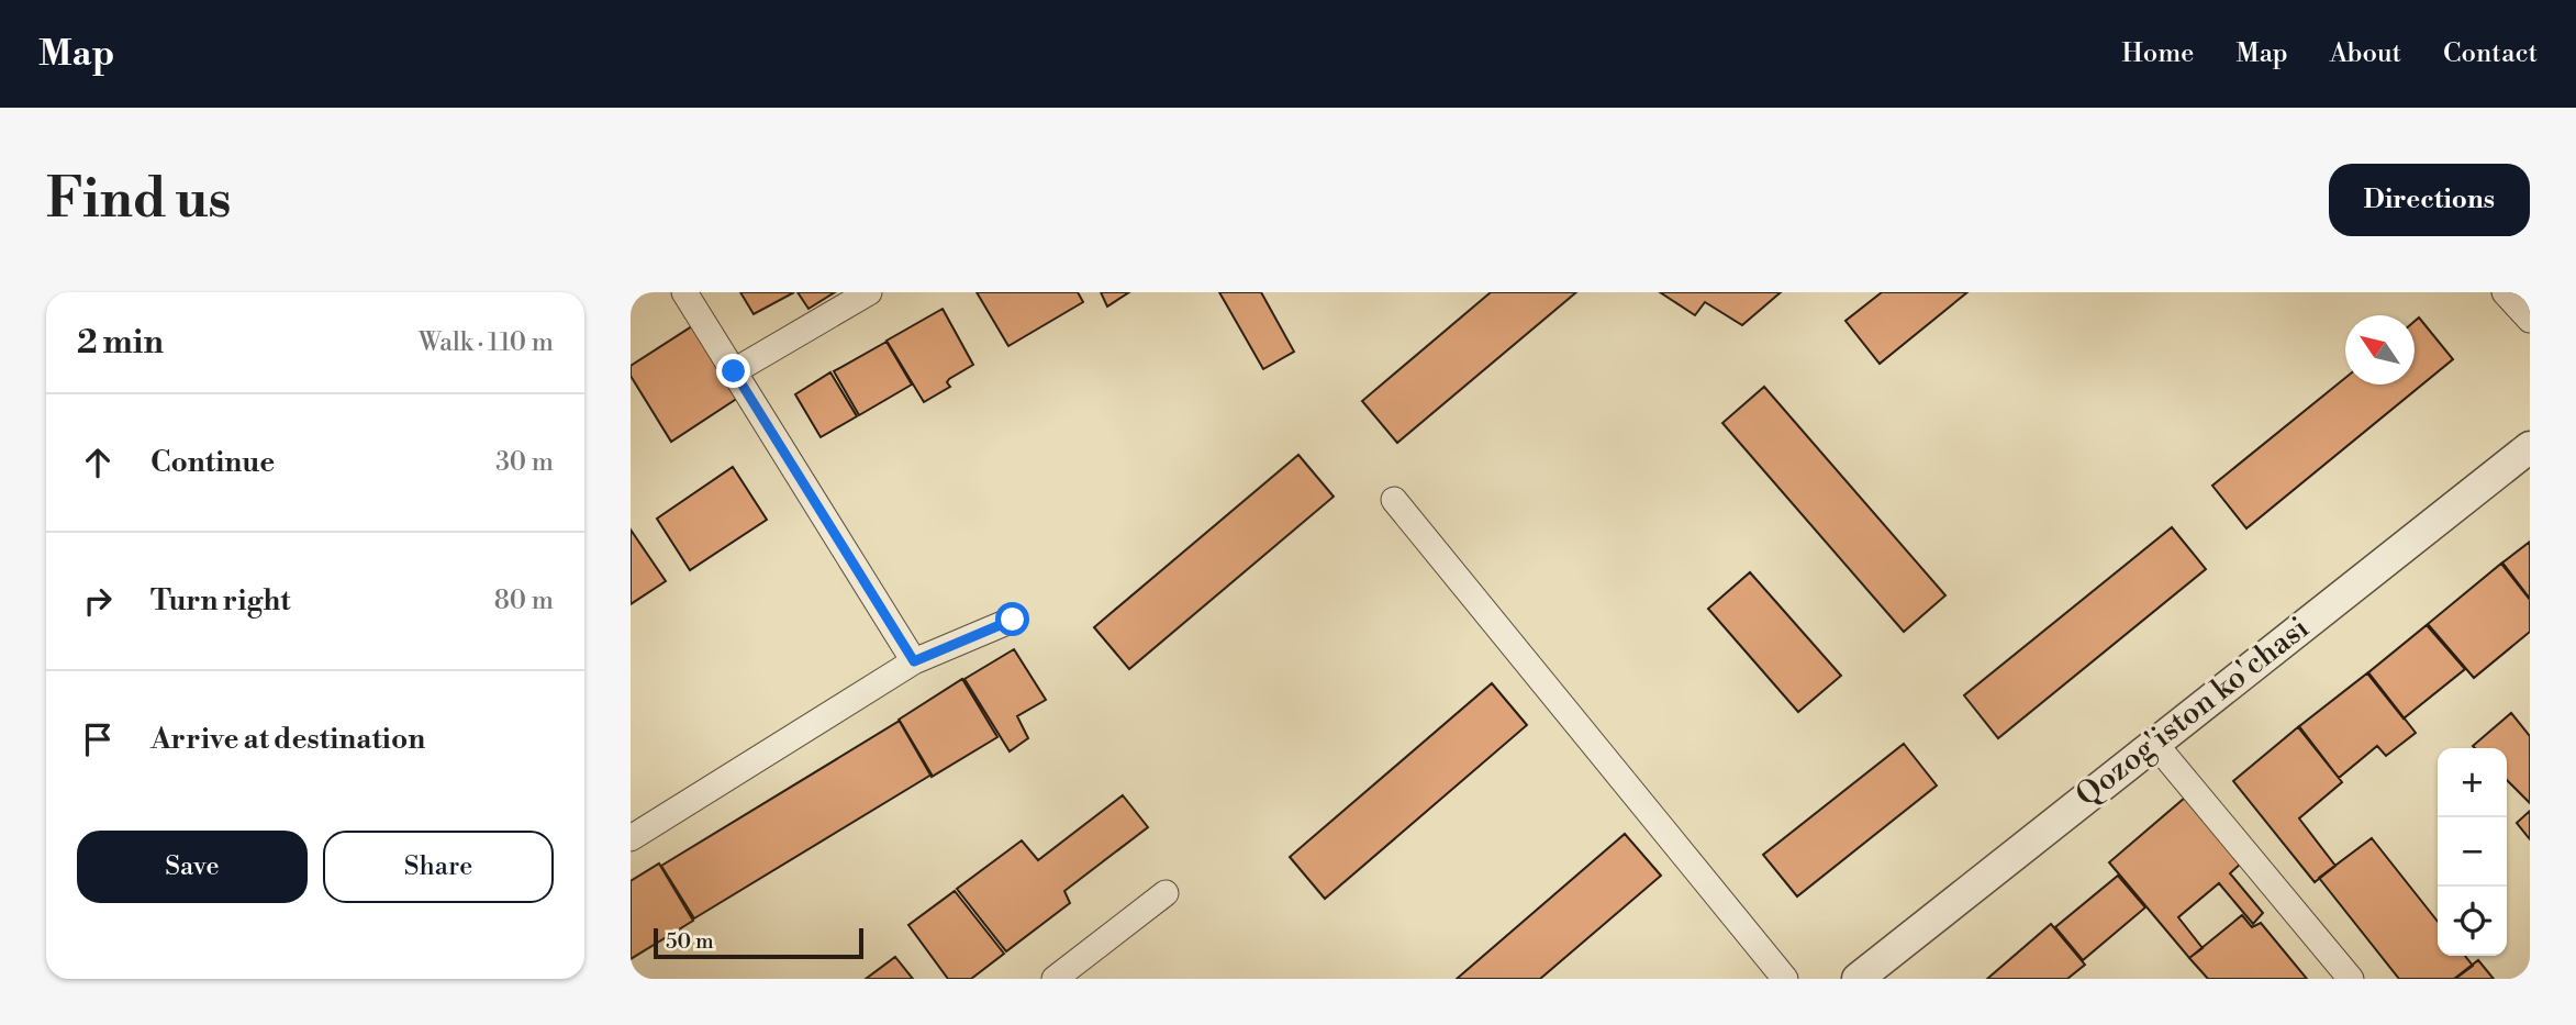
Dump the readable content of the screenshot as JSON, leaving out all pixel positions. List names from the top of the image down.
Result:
{
  "streets": {
    "street": ["Qozog'iston ko'chasi"]
  },
  "scale_bar": "50 m",
  "north": "top left",
  "page": {
    "header": "Map",
    "nav": [
      "Home",
      "Map",
      "About",
      "Contact"
    ],
    "buttons": [
      "Directions",
      ["Save", "Share"]
    ],
    "title": "Find us",
    "heading": ["2 min", "Walk · 110 m"],
    "list": [
      ["Continue", "30 m"],
      ["Turn right", "80 m"],
      "Arrive at destination"
    ],
    "map_buttons": ["+", "−"],
    "scale": "50 m"
  }
}
